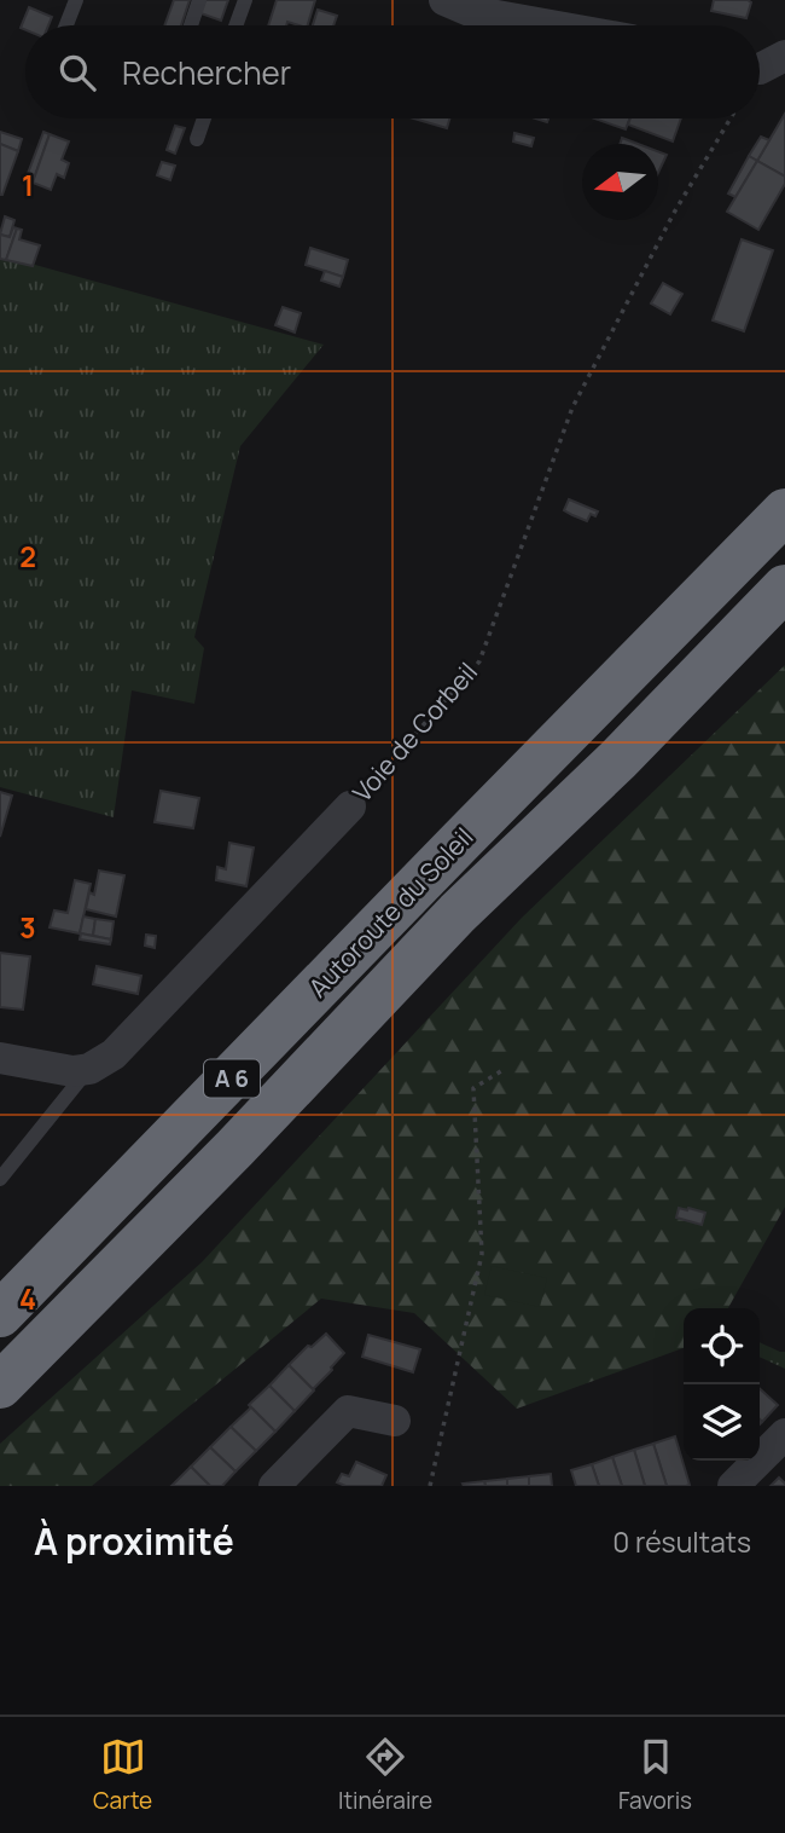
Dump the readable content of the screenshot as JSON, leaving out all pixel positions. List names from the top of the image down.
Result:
{
  "streets": {
    "highway": ["Autoroute du Soleil", "A 6"],
    "street": ["Voie de Corbeil"]
  },
  "north": "left",
  "page": {
    "search": "Rechercher",
    "heading": ["À proximité", "0 résultats"],
    "nav": ["Carte", "Itinéraire", "Favoris"]
  },
  "grid": {
    "rows": [
      "1",
      "2",
      "3",
      "4"
    ]
  }
}
